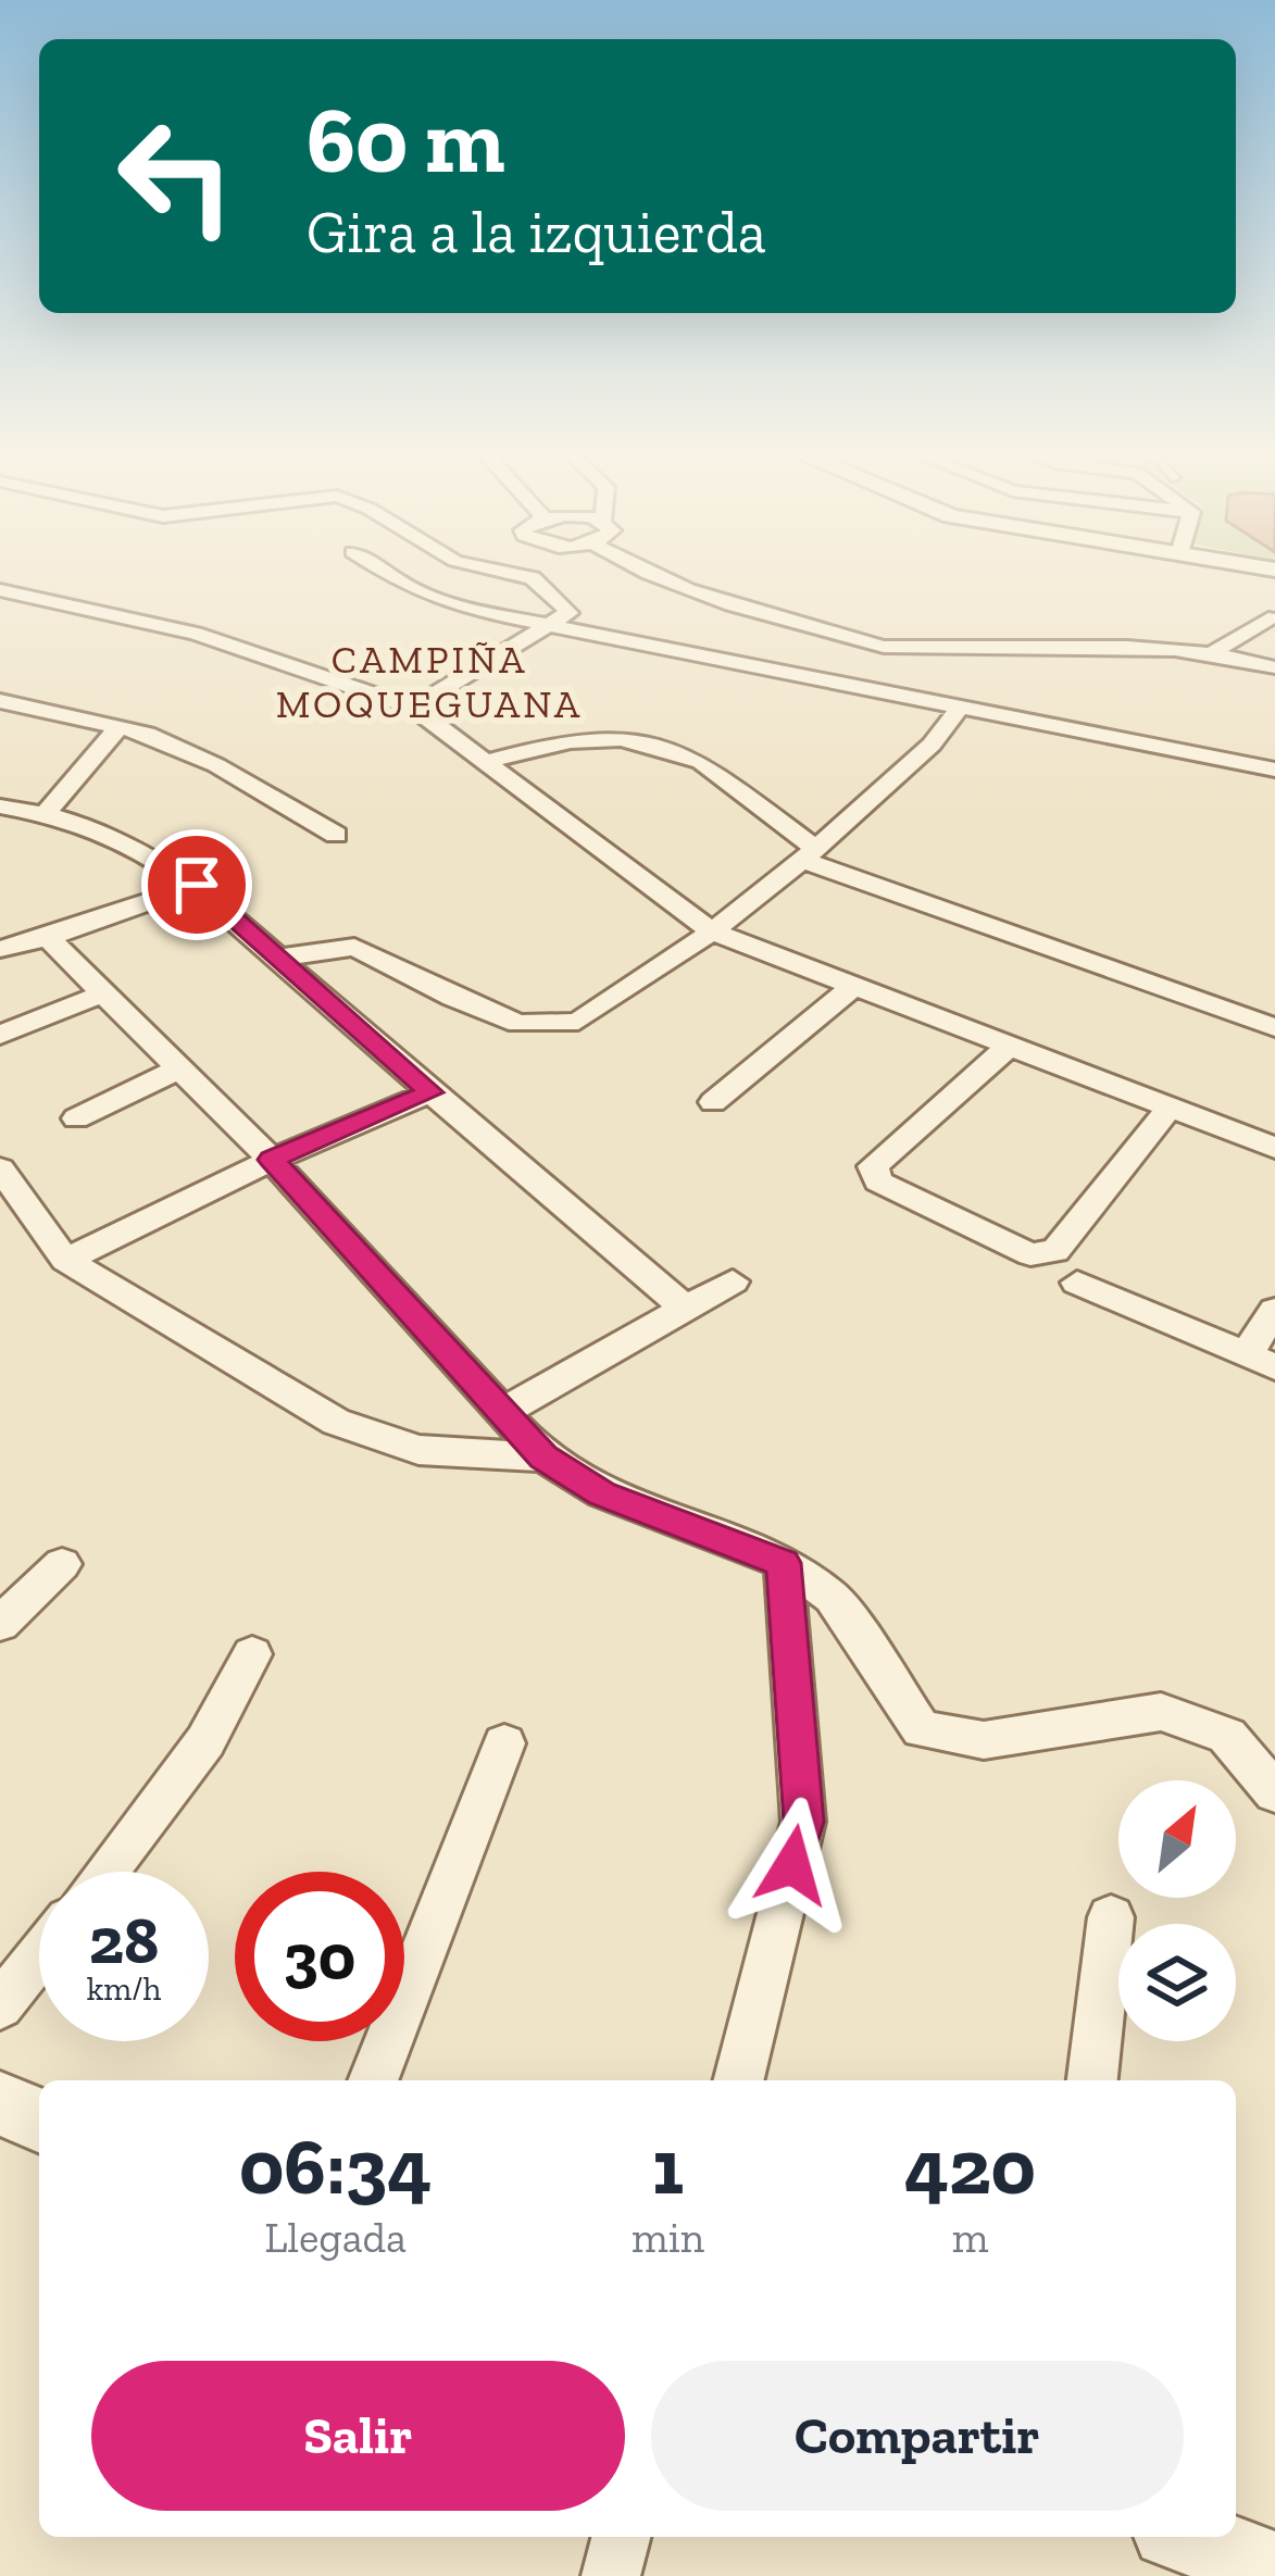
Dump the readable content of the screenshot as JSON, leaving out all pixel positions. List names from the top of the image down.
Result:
{
  "districts": ["CAMPIÑA MOQUEGUANA"],
  "north": "top right",
  "page": {
    "turn": ["60 m", "Gira a la izquierda"],
    "speed": "28 km/h",
    "limit": "30",
    "eta": [
      "06:34",
      "Llegada",
      "1",
      "min",
      "420",
      "m"
    ],
    "buttons": ["Salir", "Compartir"]
  }
}
